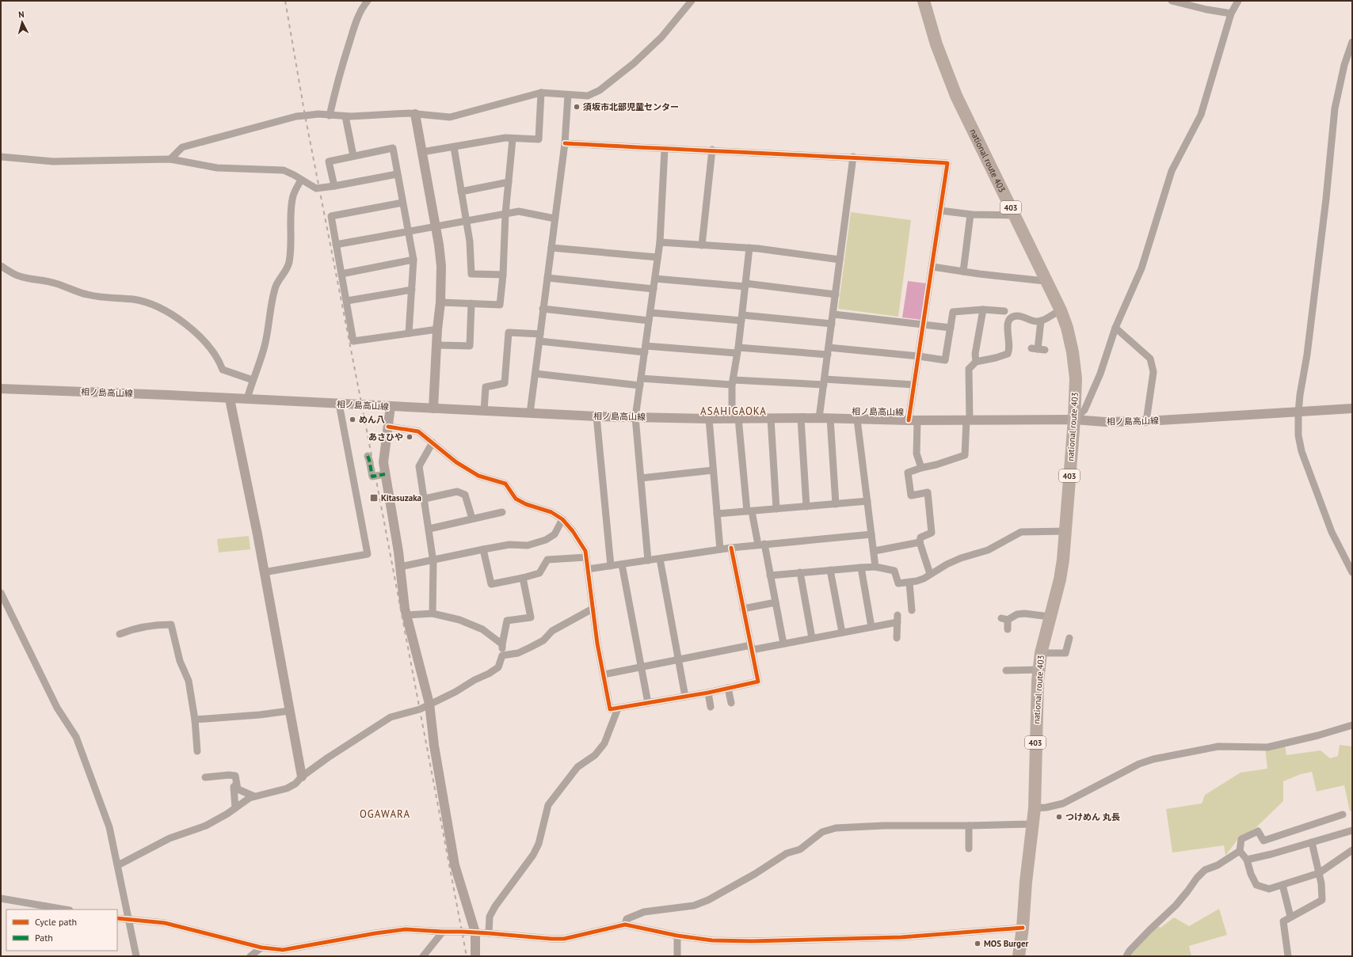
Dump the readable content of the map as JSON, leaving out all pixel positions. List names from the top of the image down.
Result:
{
  "streets": {
    "highway": ["national route 403", "403"],
    "main road": ["相ノ島高山線"]
  },
  "crossings": [
    ["national route 403", "相ノ島高山線"]
  ],
  "districts": ["ASAHIGAOKA", "OGAWARA"],
  "places": {
    "other": [
      "須坂市北部児童センター",
      "めん八",
      "あさひや",
      "つけめん 丸長",
      "MOS Burger"
    ],
    "transit": ["Kitasuzaka"]
  },
  "legend": ["Cycle path", "Path"],
  "north": "top"
}
